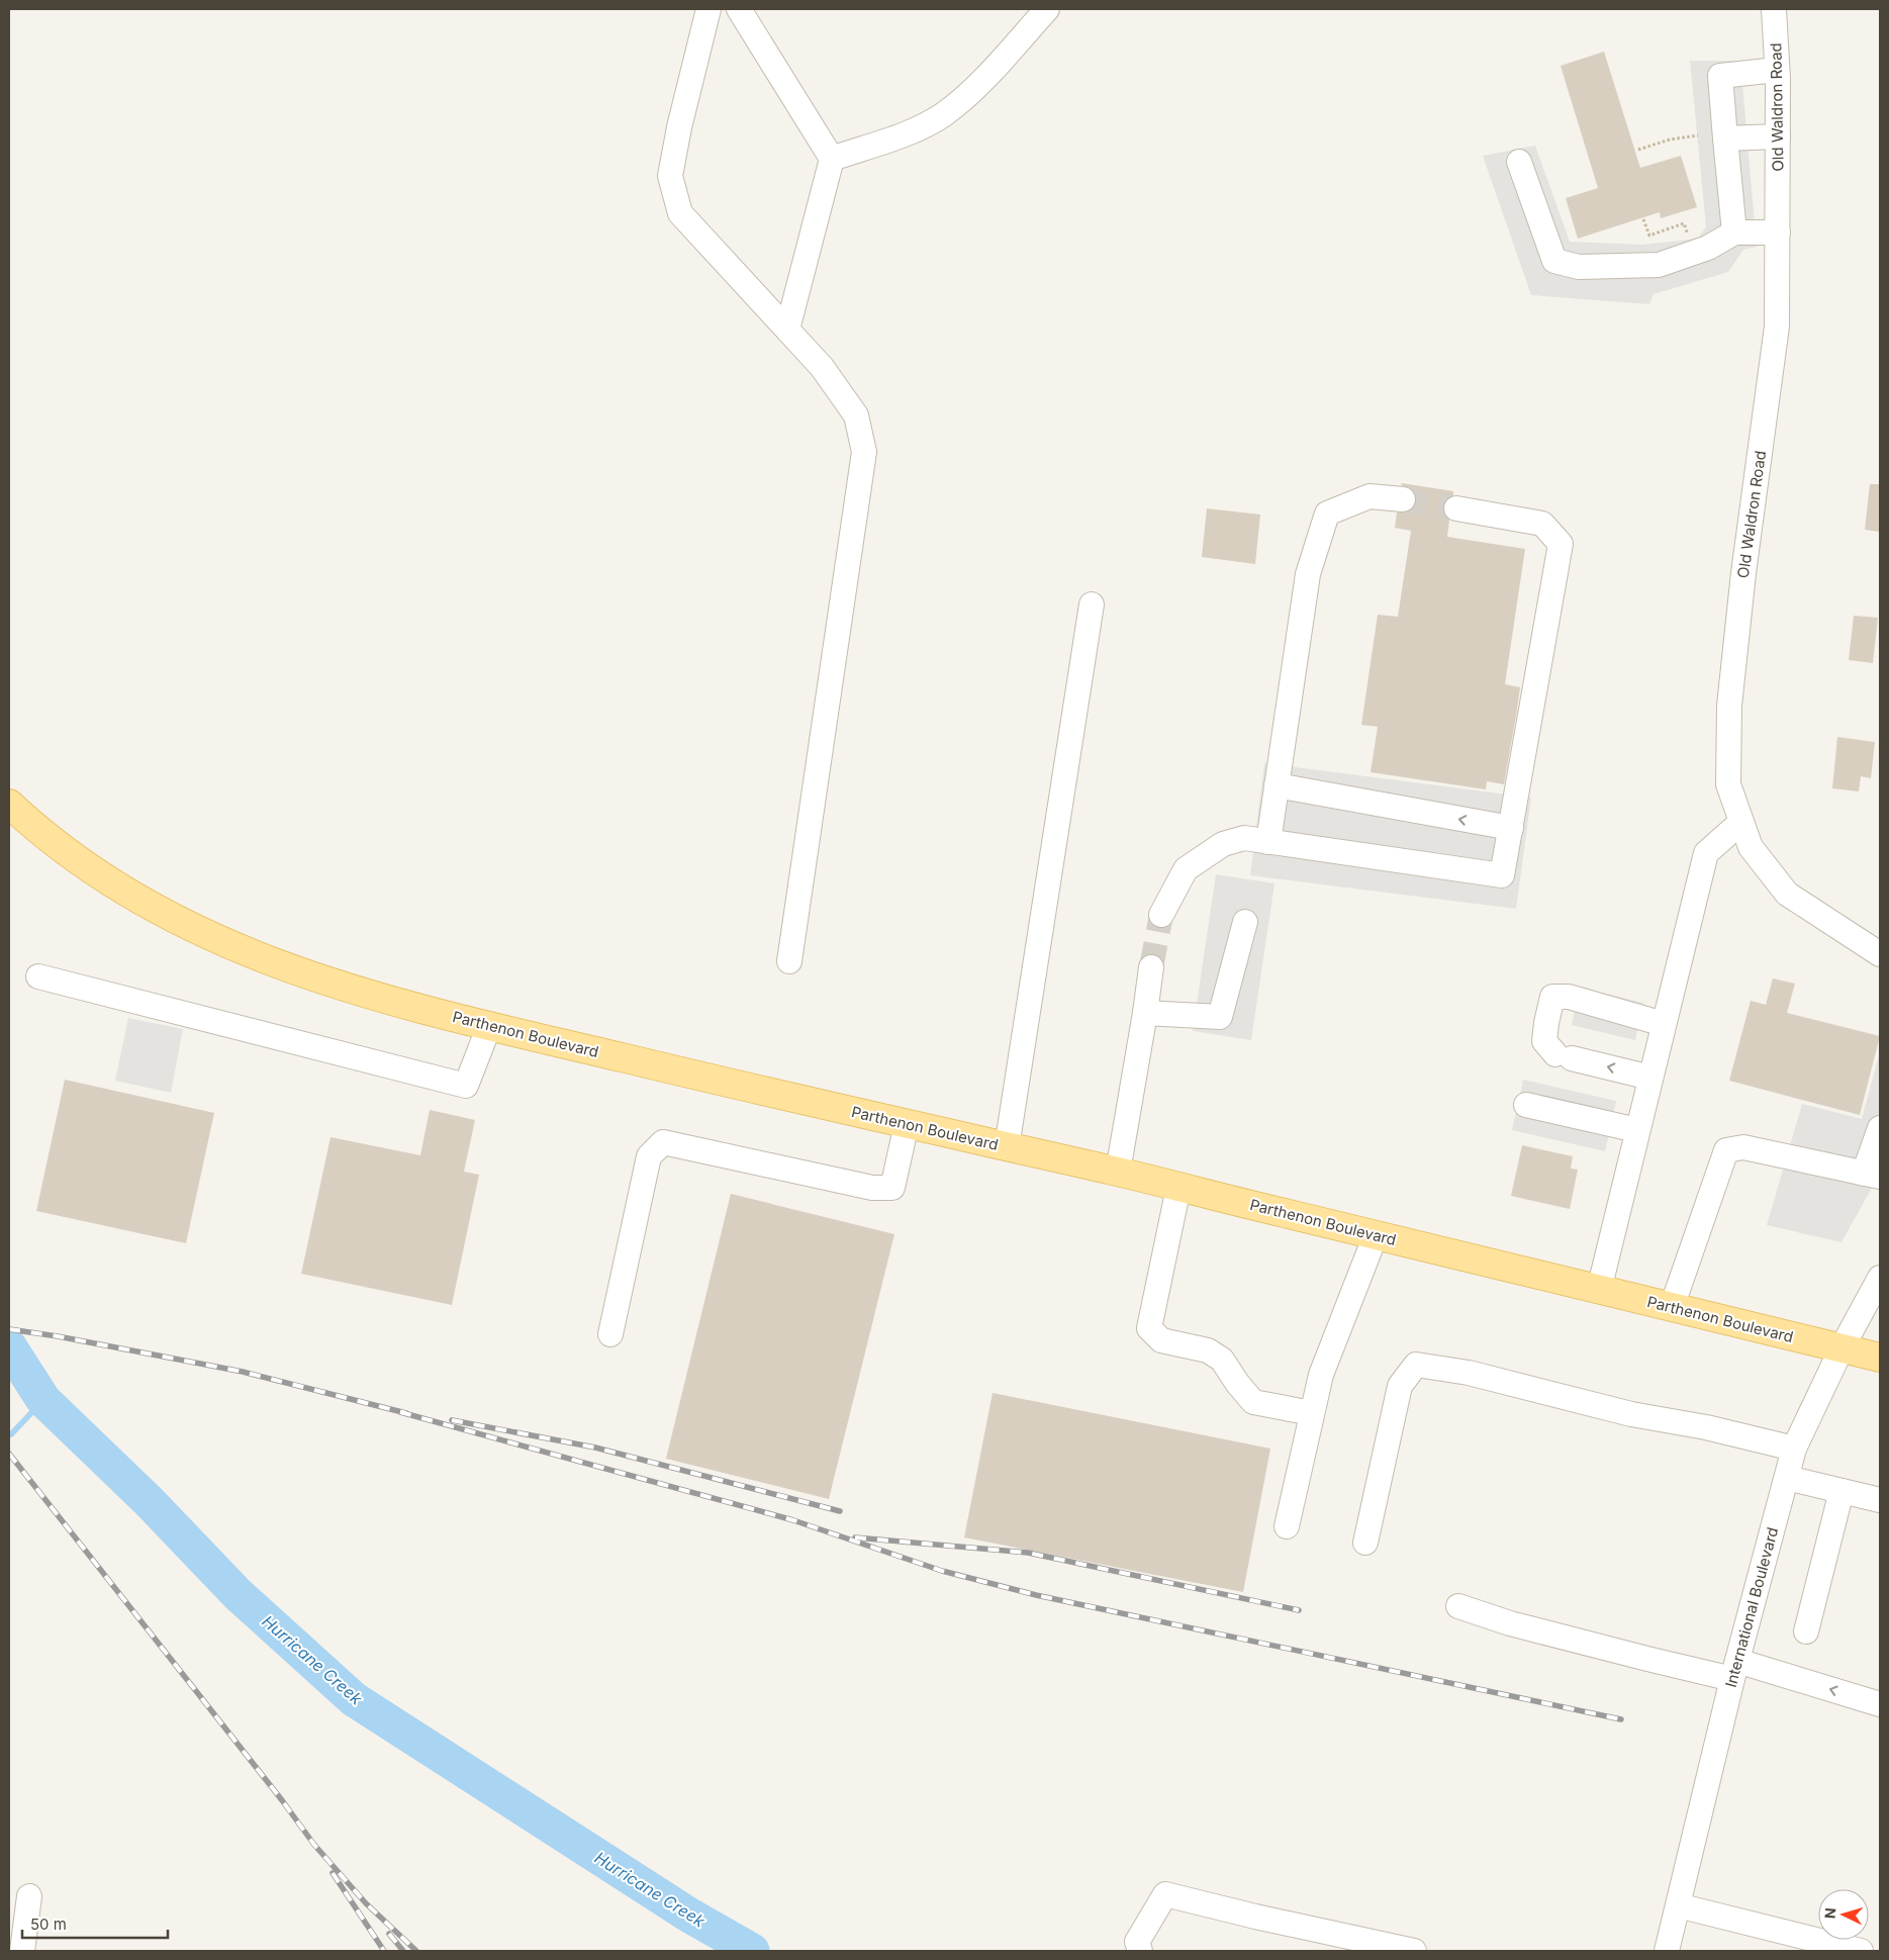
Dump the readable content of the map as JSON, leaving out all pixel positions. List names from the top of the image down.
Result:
{
  "streets": {
    "main road": ["Parthenon Boulevard"],
    "street": ["Old Waldron Road", "International Boulevard"]
  },
  "crossings": [
    ["Parthenon Boulevard", "International Boulevard"]
  ],
  "water": ["Hurricane Creek"],
  "scale_bar": "50 m",
  "north": "left"
}
